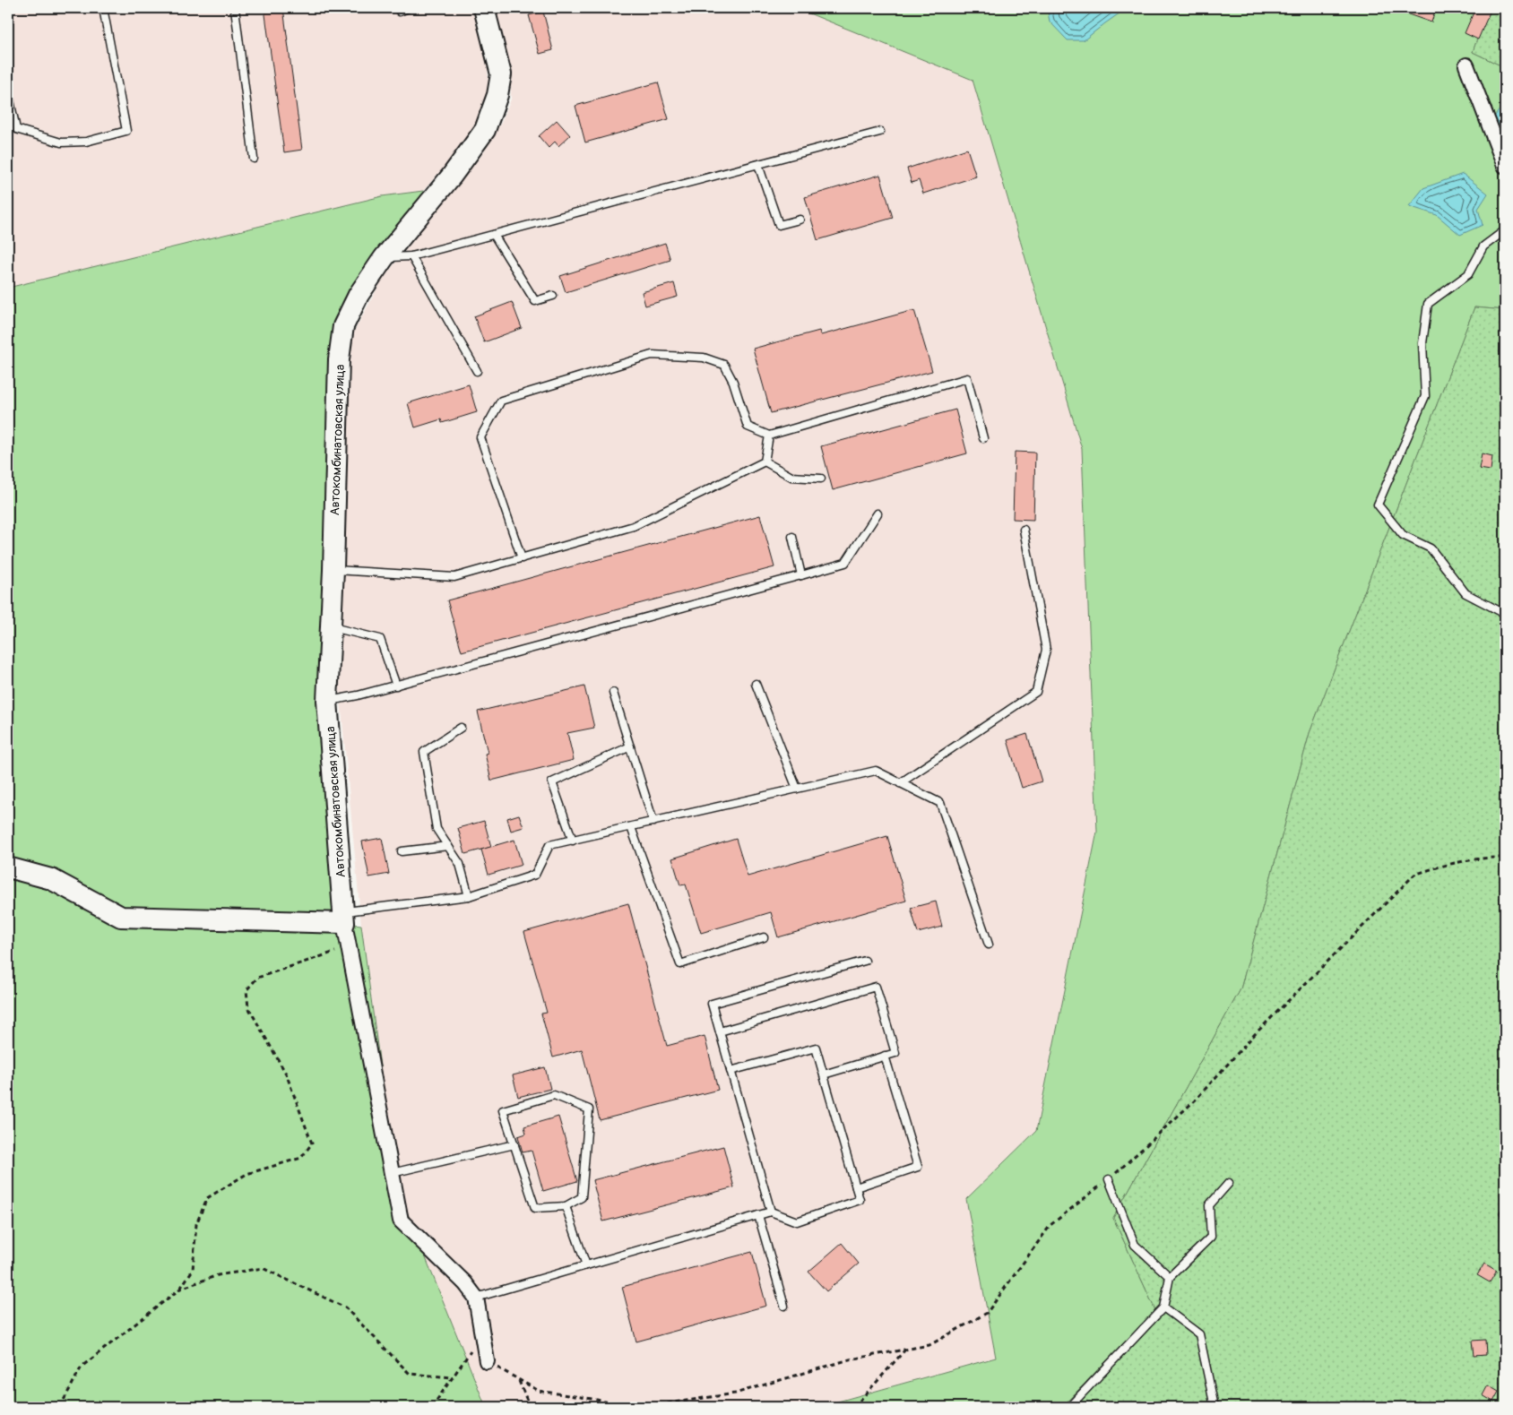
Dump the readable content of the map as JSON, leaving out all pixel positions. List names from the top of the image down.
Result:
{
  "streets": {
    "street": ["Автокомбинатовская улица"]
  }
}
